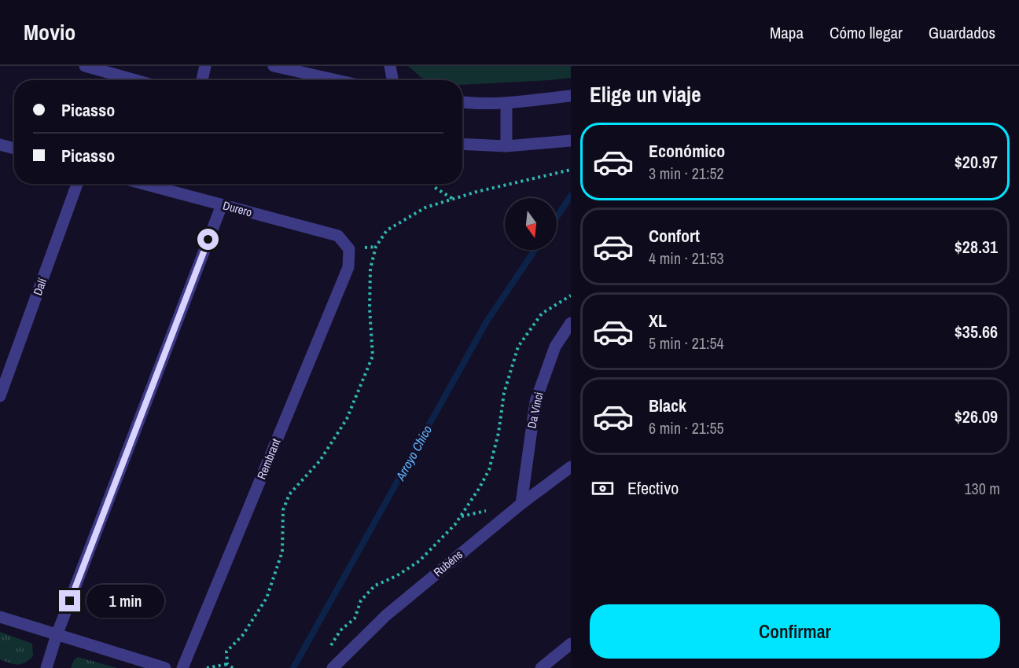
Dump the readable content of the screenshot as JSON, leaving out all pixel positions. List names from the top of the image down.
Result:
{
  "streets": {
    "street": [
      "Durero",
      "Dalí",
      "Da Vinci",
      "Rembrant",
      "Rubéns"
    ]
  },
  "crossings": [
    ["Durero", "Rembrant"],
    ["Da Vinci", "Rubéns"]
  ],
  "water": ["Arroyo Chico"],
  "north": "bottom",
  "page": {
    "header": "Movio",
    "nav": ["Mapa", "Cómo llegar", "Guardados"],
    "heading": "Elige un viaje",
    "banner": ["Picasso", "Picasso"],
    "list": [
      {
        "name": "Económico",
        "note": "3 min · 21:52",
        "value": "$20.97"
      },
      {
        "name": "Confort",
        "note": "4 min · 21:53",
        "value": "$28.31"
      },
      {
        "name": "XL",
        "note": "5 min · 21:54",
        "value": "$35.66"
      },
      {
        "name": "Black",
        "note": "6 min · 21:55",
        "value": "$26.09"
      }
    ],
    "pay": ["Efectivo", "130 m"],
    "bubble": "1 min",
    "buttons": "Confirmar"
  }
}
